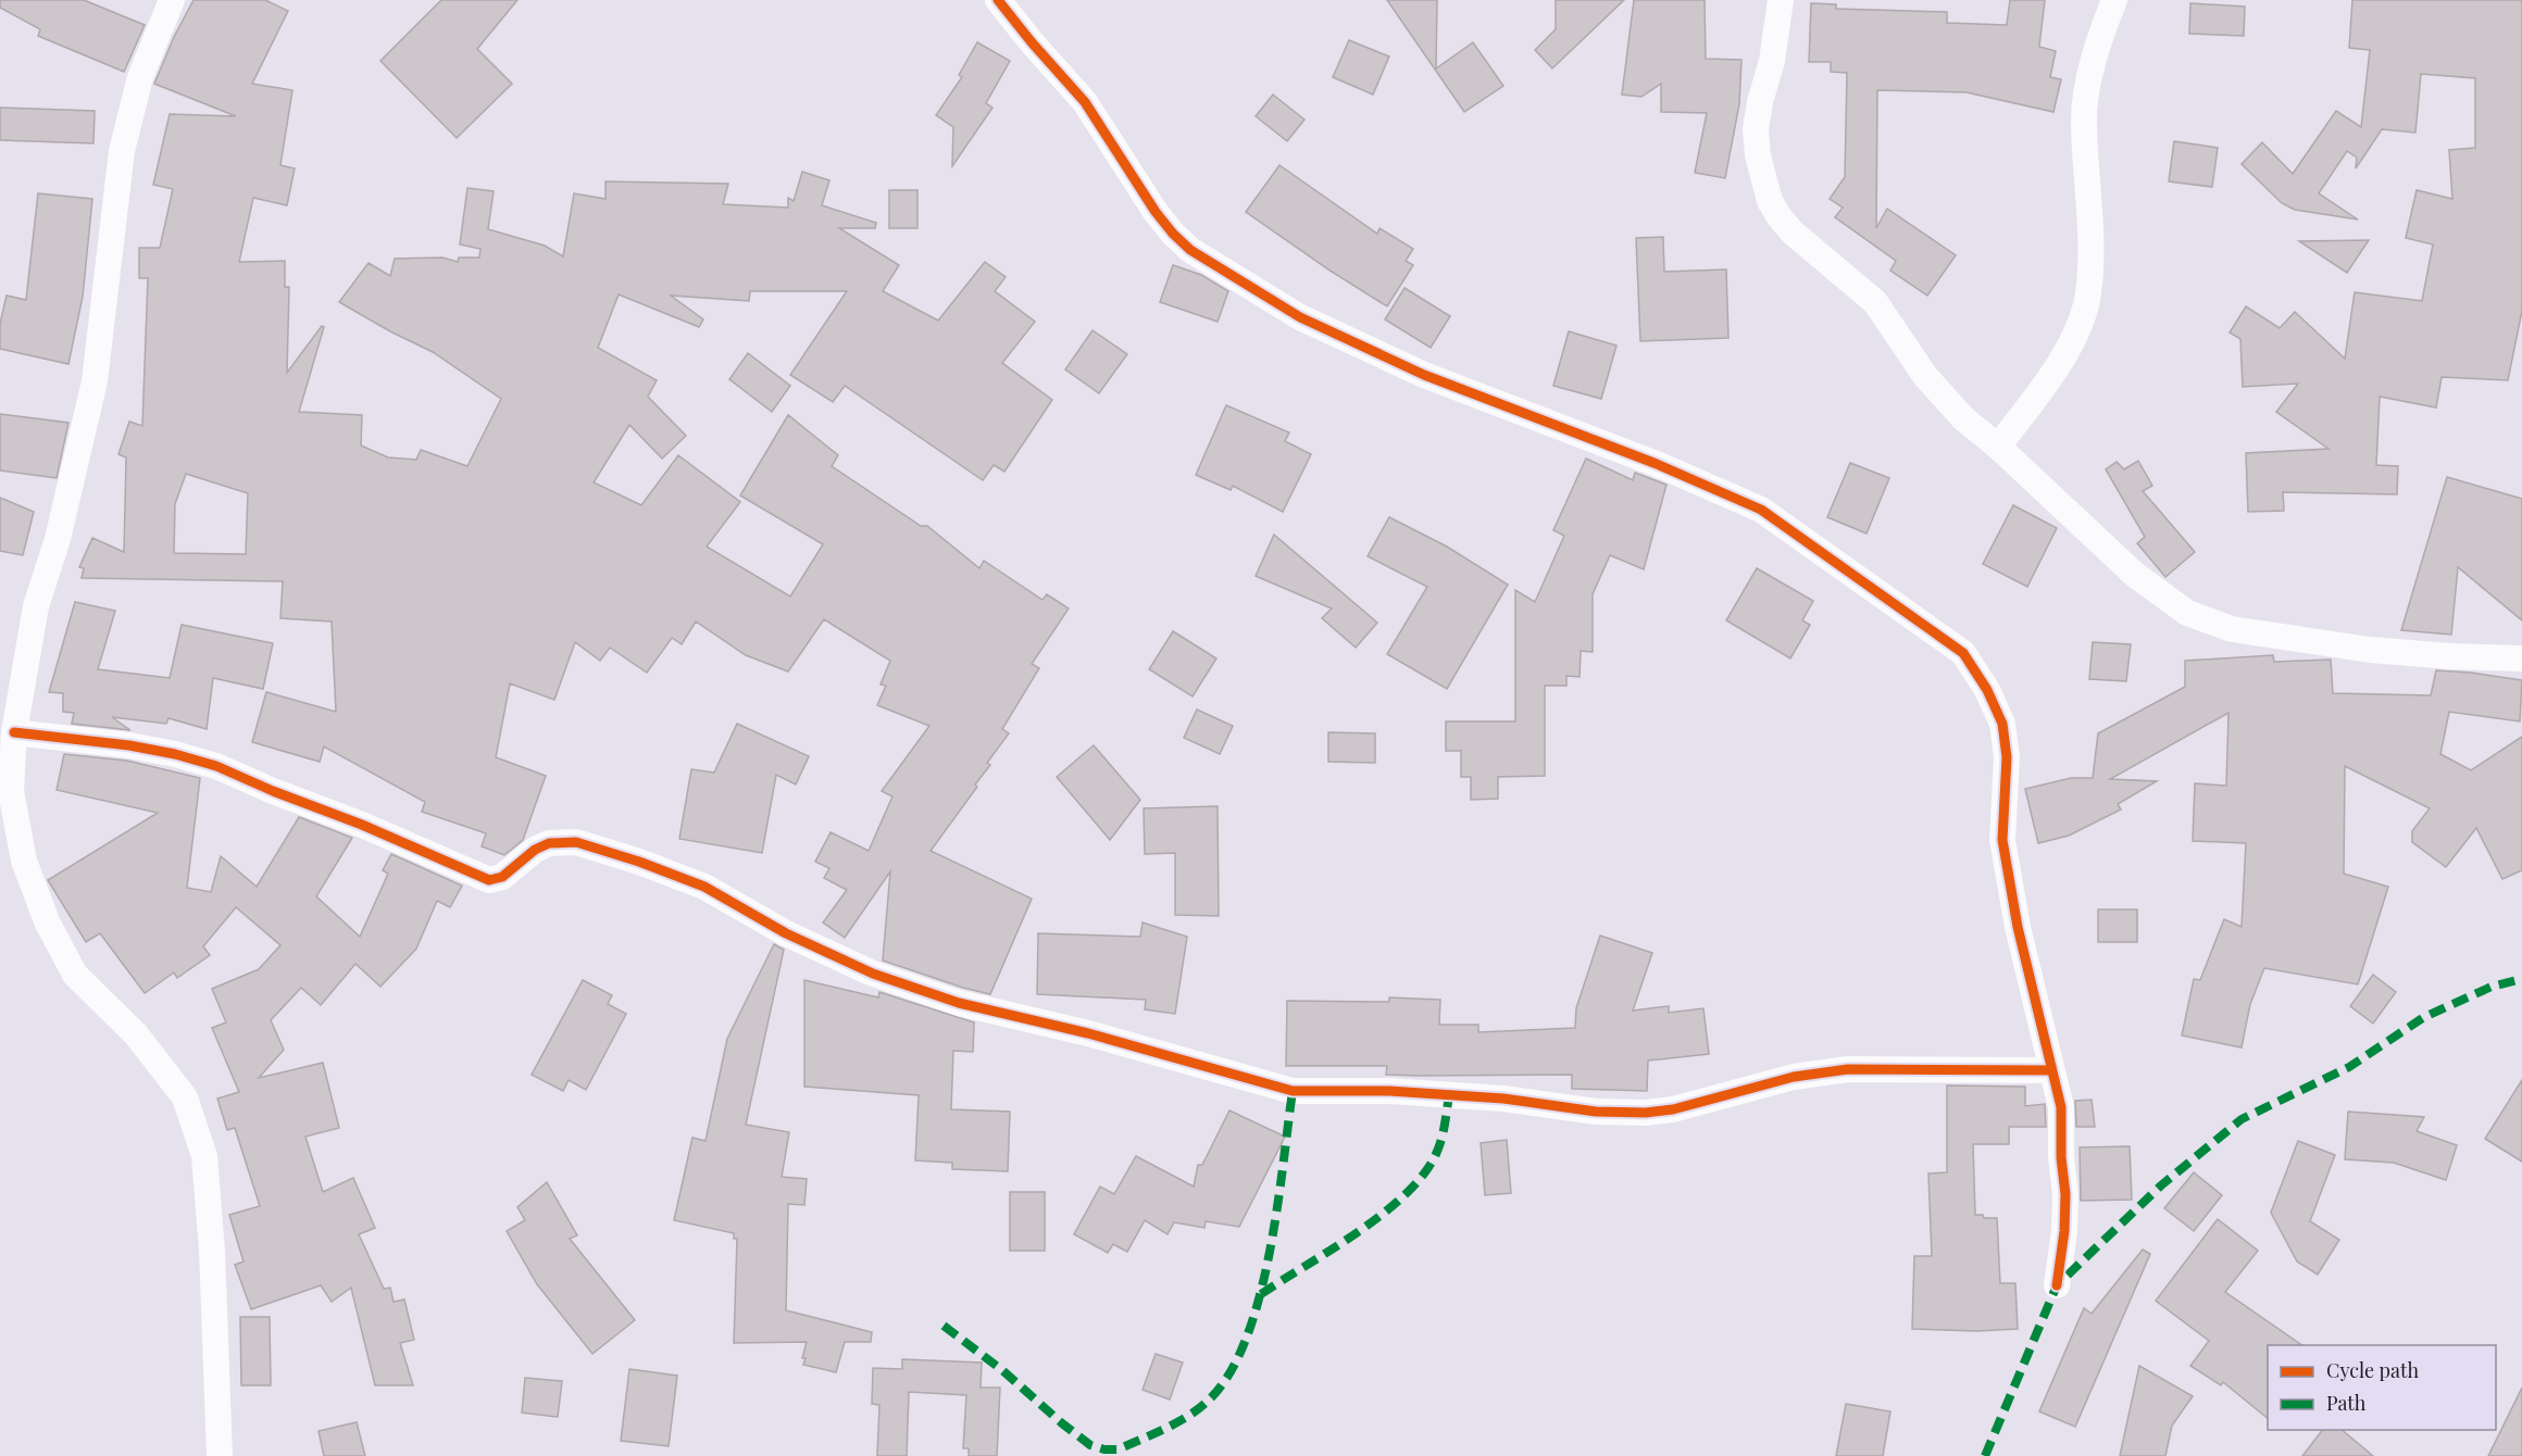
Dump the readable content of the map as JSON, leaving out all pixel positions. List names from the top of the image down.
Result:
{
  "legend": ["Cycle path", "Path"]
}
